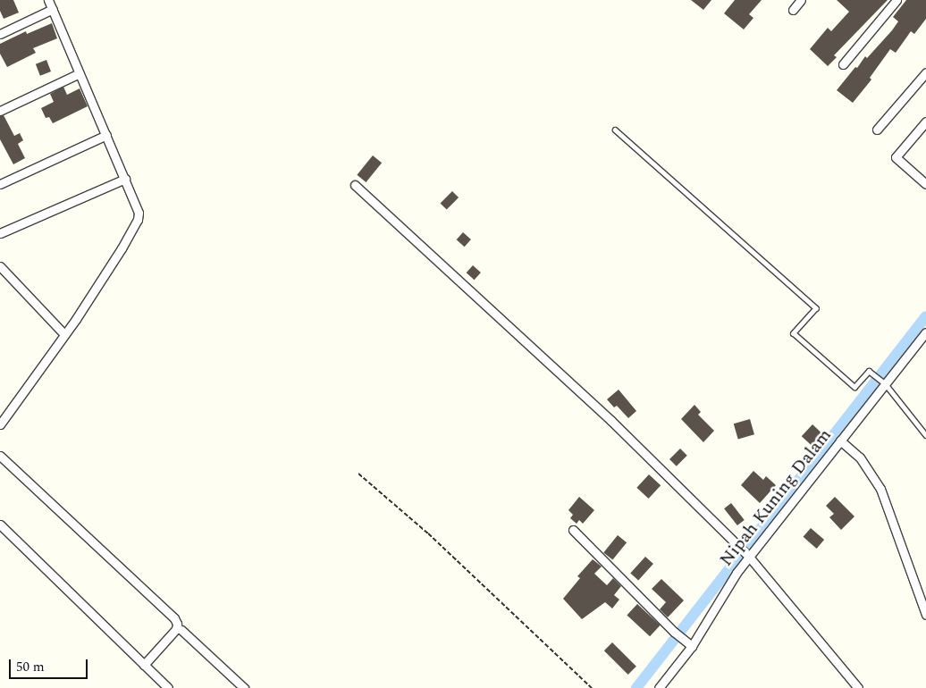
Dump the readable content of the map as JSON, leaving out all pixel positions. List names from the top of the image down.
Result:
{
  "streets": {
    "street": ["Nipah Kuning Dalam"]
  },
  "scale_bar": "50 m"
}
